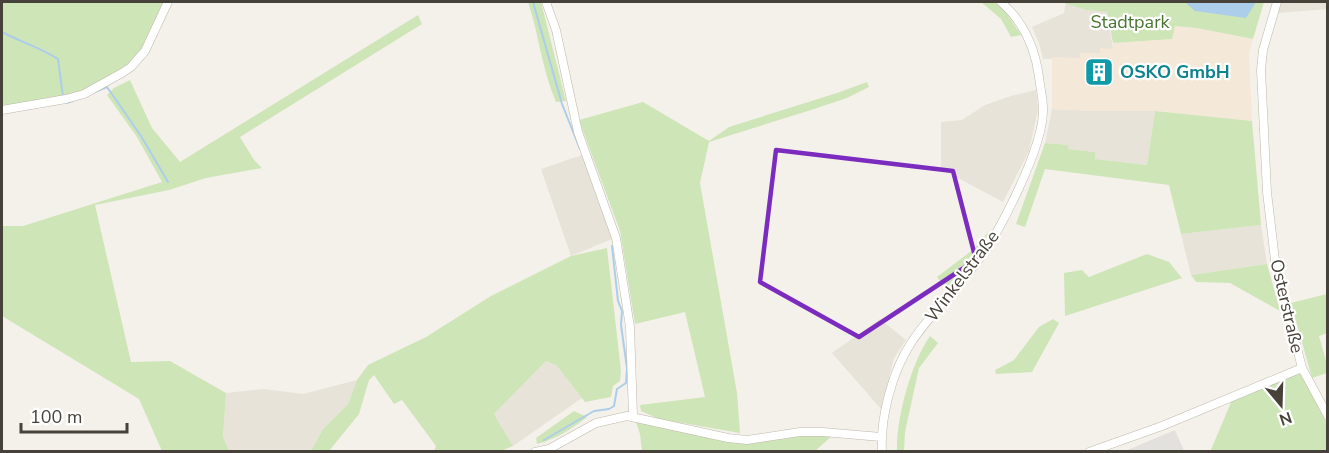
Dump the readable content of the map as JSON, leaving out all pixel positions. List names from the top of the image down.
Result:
{
  "streets": {
    "street": ["Winkelstraße", "Osterstraße"]
  },
  "parks": ["Stadtpark"],
  "places": {
    "building": ["OSKO GmbH"]
  },
  "scale_bar": "100 m",
  "north": "bottom"
}
